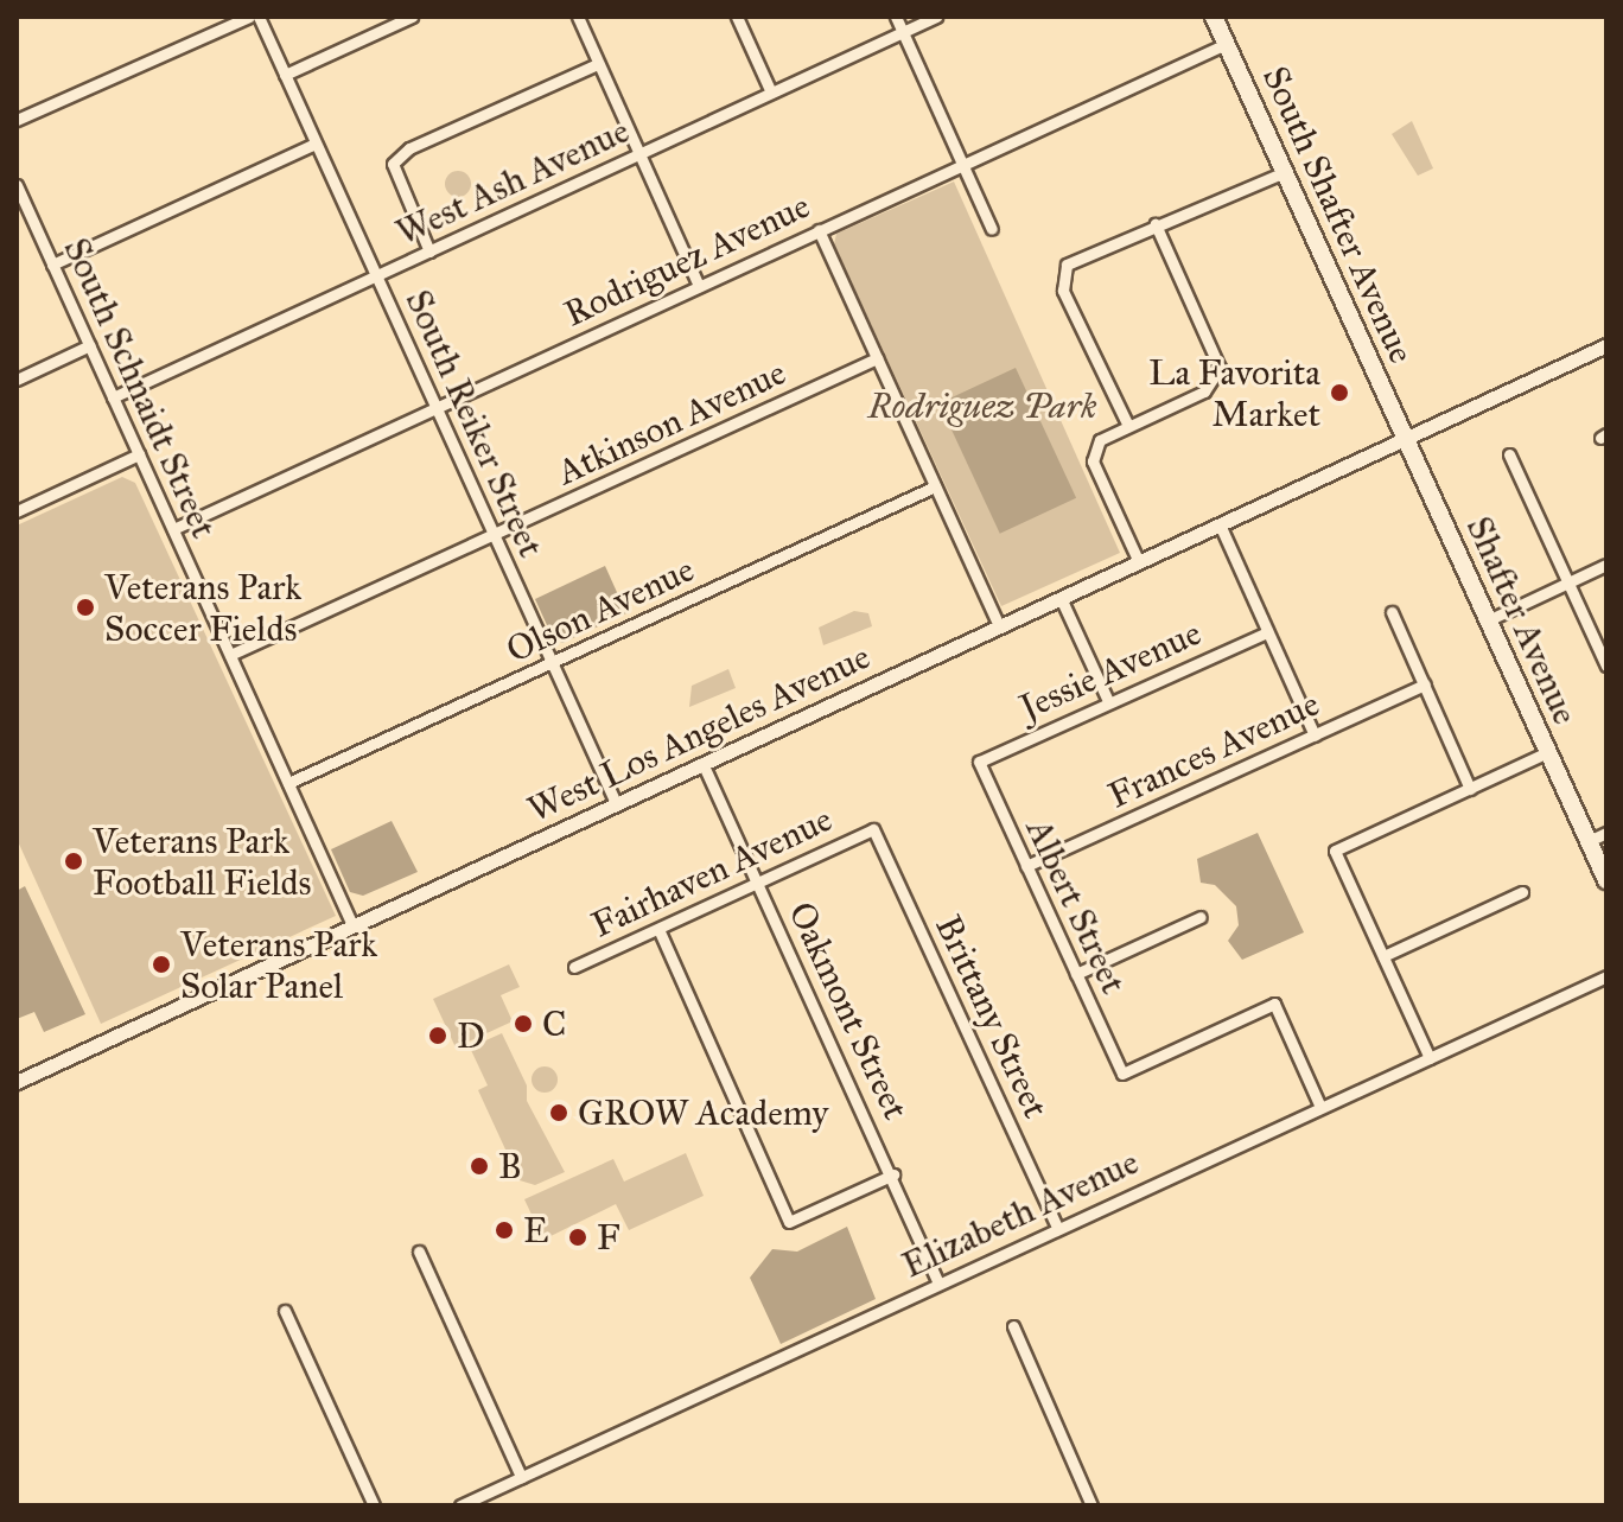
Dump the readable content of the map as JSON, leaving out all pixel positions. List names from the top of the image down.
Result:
{
  "streets": {
    "main road": ["South Shafter Avenue", "Shafter Avenue"],
    "street": [
      "West Ash Avenue",
      "Rodriguez Avenue",
      "South Schnaidt Street",
      "Atkinson Avenue",
      "South Reiker Street",
      "Olson Avenue",
      "Jessie Avenue",
      "West Los Angeles Avenue",
      "Frances Avenue",
      "Fairhaven Avenue",
      "Albert Street",
      "Oakmont Street",
      "Brittany Street",
      "Elizabeth Avenue"
    ]
  },
  "crossings": [
    ["West Ash Avenue", "South Schnaidt Street"],
    ["West Ash Avenue", "South Reiker Street"],
    ["South Shafter Avenue", "Rodriguez Avenue"],
    ["South Shafter Avenue", "Shafter Avenue"],
    ["South Shafter Avenue", "West Los Angeles Avenue"],
    ["Rodriguez Avenue", "South Schnaidt Street"],
    ["Rodriguez Avenue", "South Reiker Street"],
    ["South Schnaidt Street", "Atkinson Avenue"],
    ["South Schnaidt Street", "Olson Avenue"],
    ["South Schnaidt Street", "West Los Angeles Avenue"],
    ["Atkinson Avenue", "South Reiker Street"],
    ["South Reiker Street", "Olson Avenue"],
    ["South Reiker Street", "West Los Angeles Avenue"],
    ["Shafter Avenue", "West Los Angeles Avenue"],
    ["Jessie Avenue", "Albert Street"],
    ["West Los Angeles Avenue", "Oakmont Street"],
    ["Frances Avenue", "Albert Street"],
    ["Fairhaven Avenue", "Oakmont Street"],
    ["Fairhaven Avenue", "Brittany Street"],
    ["Albert Street", "Elizabeth Avenue"],
    ["Oakmont Street", "Elizabeth Avenue"],
    ["Brittany Street", "Elizabeth Avenue"]
  ],
  "parks": ["Rodriguez Park"],
  "places": [
    "La Favorita Market",
    "Veterans Park Soccer Fields",
    "Veterans Park Football Fields",
    "Veterans Park Solar Panel",
    "C",
    "D",
    "GROW Academy",
    "B",
    "E",
    "F"
  ]
}
